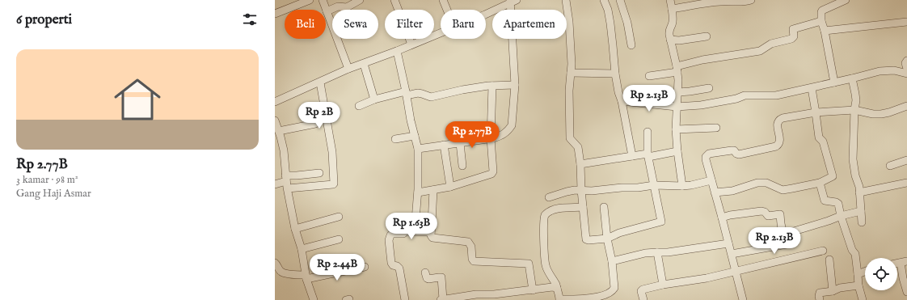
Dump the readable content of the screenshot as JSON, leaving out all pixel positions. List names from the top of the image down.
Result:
{
  "page": {
    "heading": "6 properti",
    "chip": [
      "Beli",
      "Sewa",
      "Filter",
      "Baru",
      "Apartemen"
    ],
    "list": [
      {
        "name": "Rp 2.77B",
        "note": "3 kamar · 98 m² · Gang Haji Asmar"
      }
    ],
    "price": [
      "Rp 2.13B",
      "Rp 2B",
      "Rp 2.77B",
      "Rp 1.63B",
      "Rp 2.13B",
      "Rp 2.44B"
    ]
  }
}
